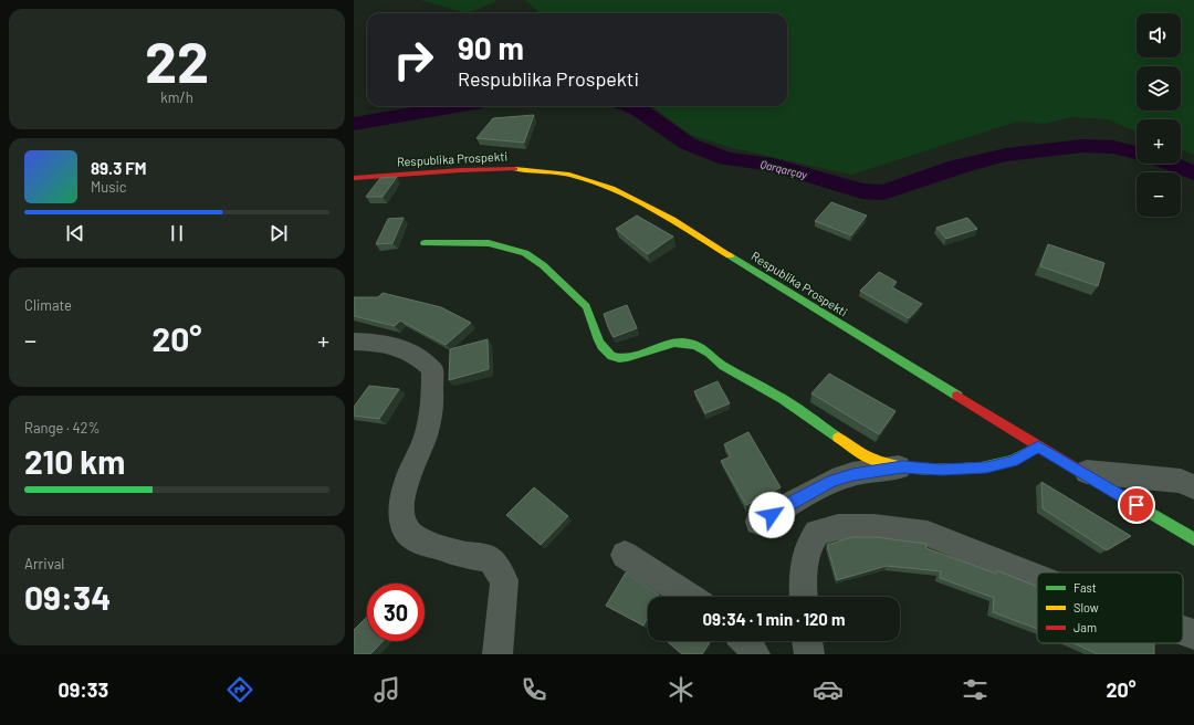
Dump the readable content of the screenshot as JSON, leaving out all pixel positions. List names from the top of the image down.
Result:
{
  "streets": {
    "main road": ["Respublika Prospekti"]
  },
  "water": ["Qarqarçay"],
  "legend": ["Fast", "Slow", "Jam"],
  "page": {
    "tile": [
      ["22", "km/h"],
      "Climate",
      ["Range · 42%", "210 km"],
      ["Arrival", "09:34"]
    ],
    "map_buttons": ["+", "−"],
    "turn": ["90 m", "Respublika Prospekti"],
    "song": ["89.3 FM", "Music"],
    "heat": ["−", "20°", "+"],
    "limit": "30",
    "trip": "09:34 · 1 min · 120 m",
    "tabs": ["09:33", "20°"]
  }
}
